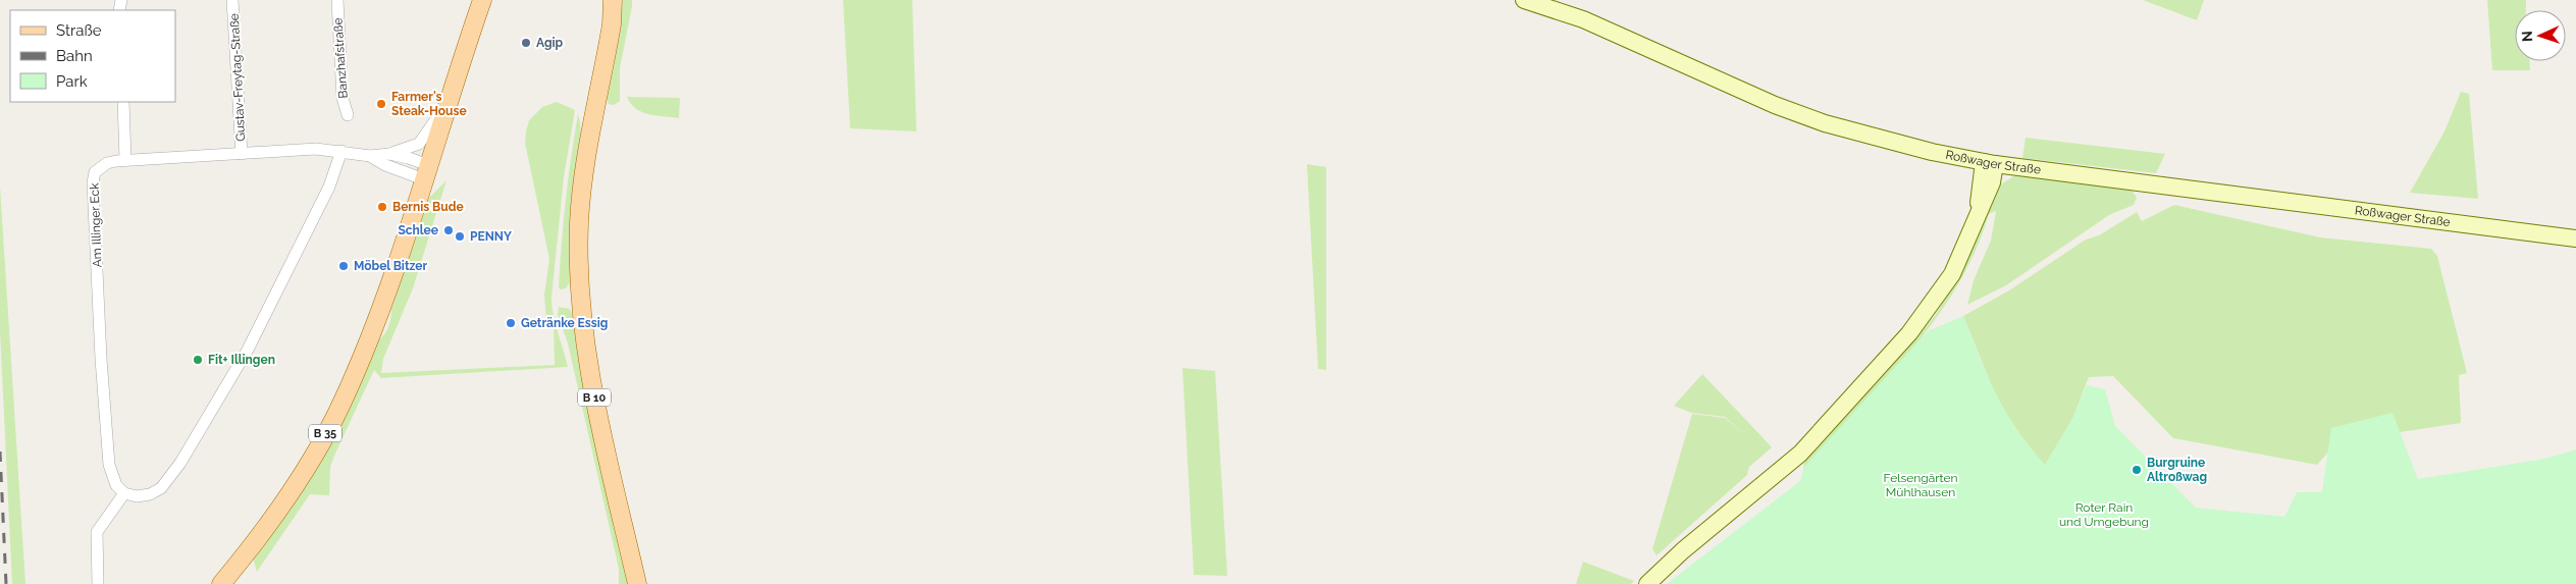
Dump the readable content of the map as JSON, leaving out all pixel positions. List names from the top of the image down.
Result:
{
  "streets": {
    "main road": ["B 10", "B 35"],
    "street": [
      "Banzhafstraße",
      "Gustav-Freytag-Straße",
      "Roßwager Straße",
      "Am Illinger Eck"
    ]
  },
  "crossings": [
    ["Gustav-Freytag-Straße", "Am Illinger Eck"]
  ],
  "parks": ["Felsengärten Mühlhausen", "Roter Rain und Umgebung"],
  "places": [
    "Agip",
    "Farmer's Steak-House",
    "Bernis Bude",
    "Schlee",
    "PENNY",
    "Möbel Bitzer",
    "Getränke Essig",
    "Fit+ Illingen",
    "Burgruine Altroßwag"
  ],
  "legend": ["Straße", "Bahn", "Park"],
  "north": "left"
}
